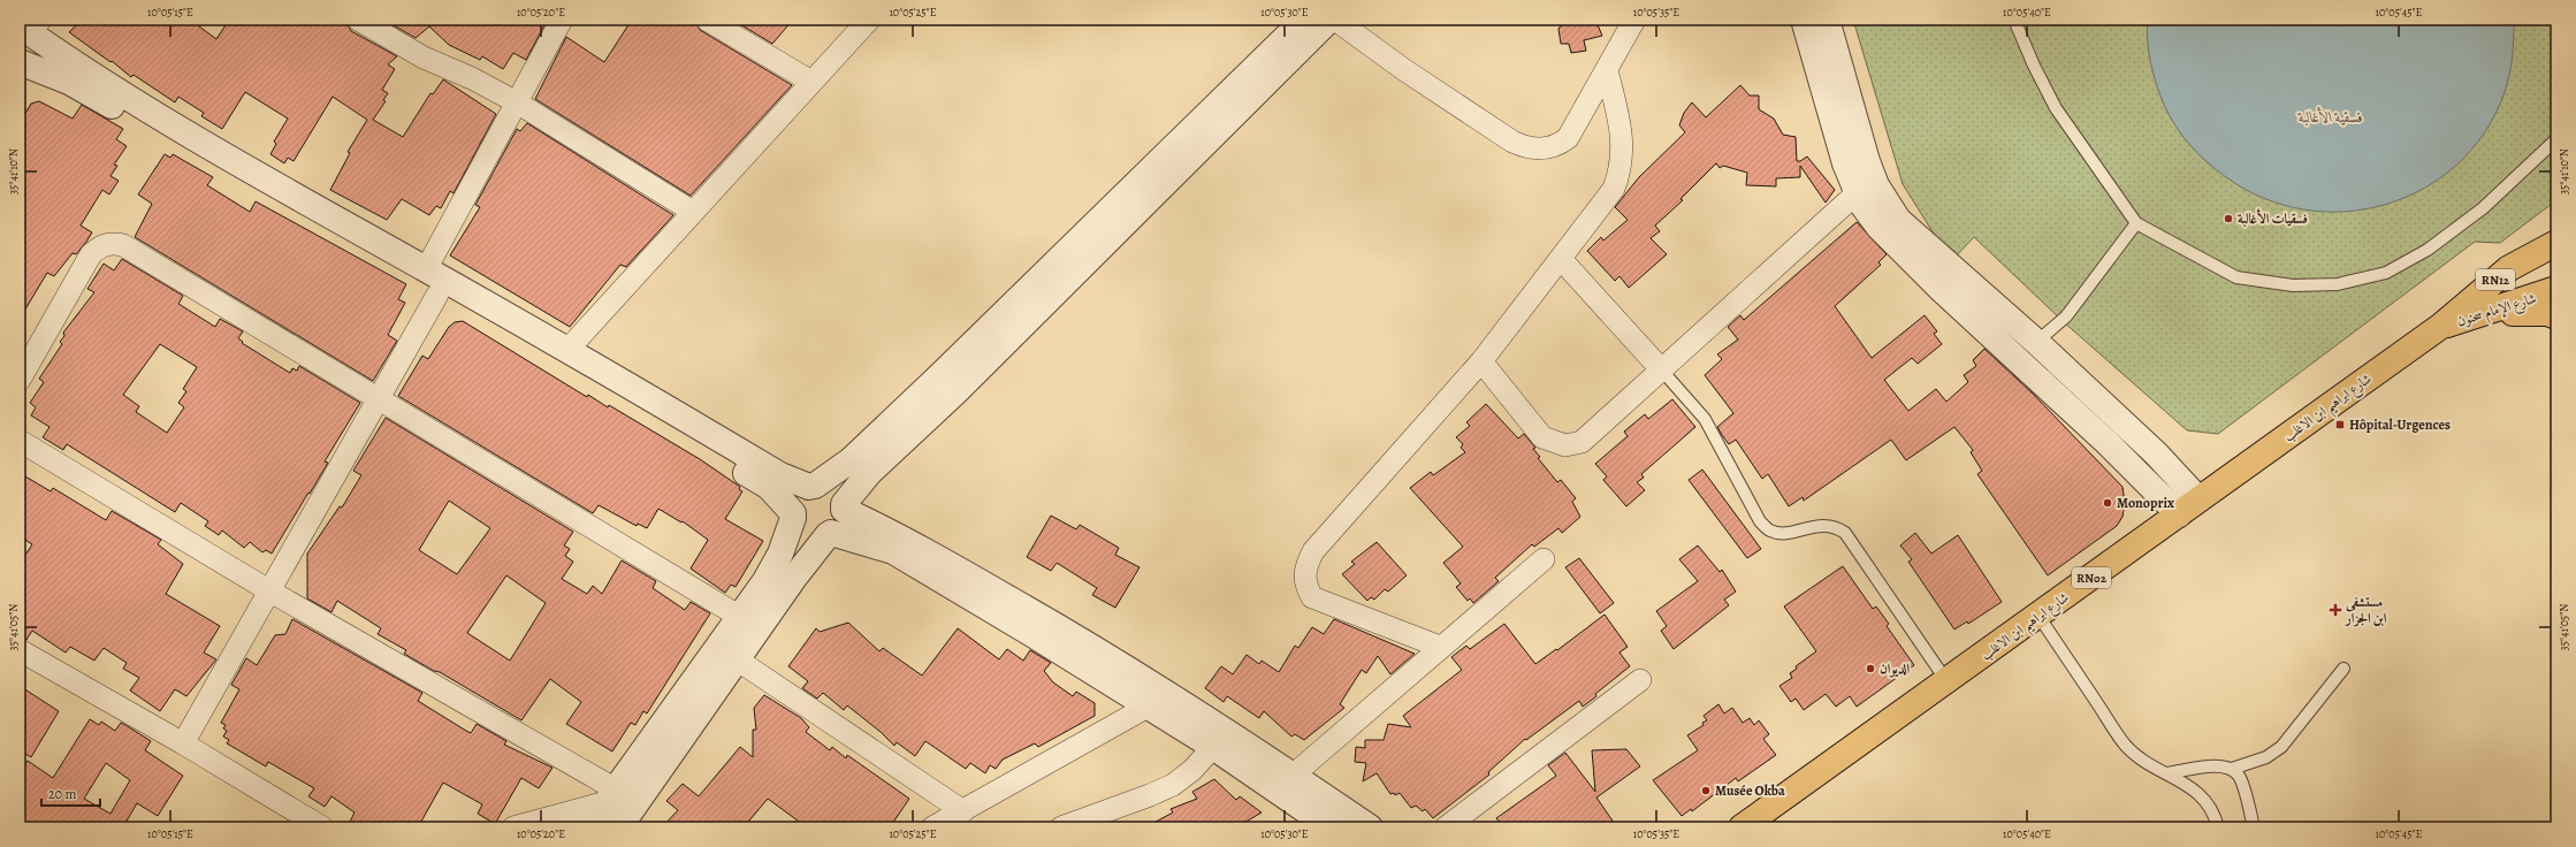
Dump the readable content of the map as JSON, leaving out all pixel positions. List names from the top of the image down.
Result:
{
  "streets": {
    "main road": [
      "RN12",
      "شارع الإمام سحنون",
      "شارع ابراهيم ابن الاغلب",
      "RN02"
    ]
  },
  "crossings": [
    ["شارع الإمام سحنون", "شارع ابراهيم ابن الاغلب"]
  ],
  "water": ["فسقية الأغالبة"],
  "places": {
    "other": [
      "فسقيات الأغالبة",
      "Monoprix",
      "الديوان",
      "Musée Okba"
    ],
    "transit": ["Hôpital-Urgences"],
    "health": ["مستشفى ابن الجزار"]
  },
  "scale_bar": "20 m",
  "coordinates": [
    "10°05'15\"E",
    "10°05'20\"E",
    "10°05'25\"E",
    "10°05'30\"E",
    "10°05'35\"E",
    "10°05'40\"E",
    "10°05'45\"E",
    "35°41'10\"N",
    "35°41'05\"N"
  ]
}
